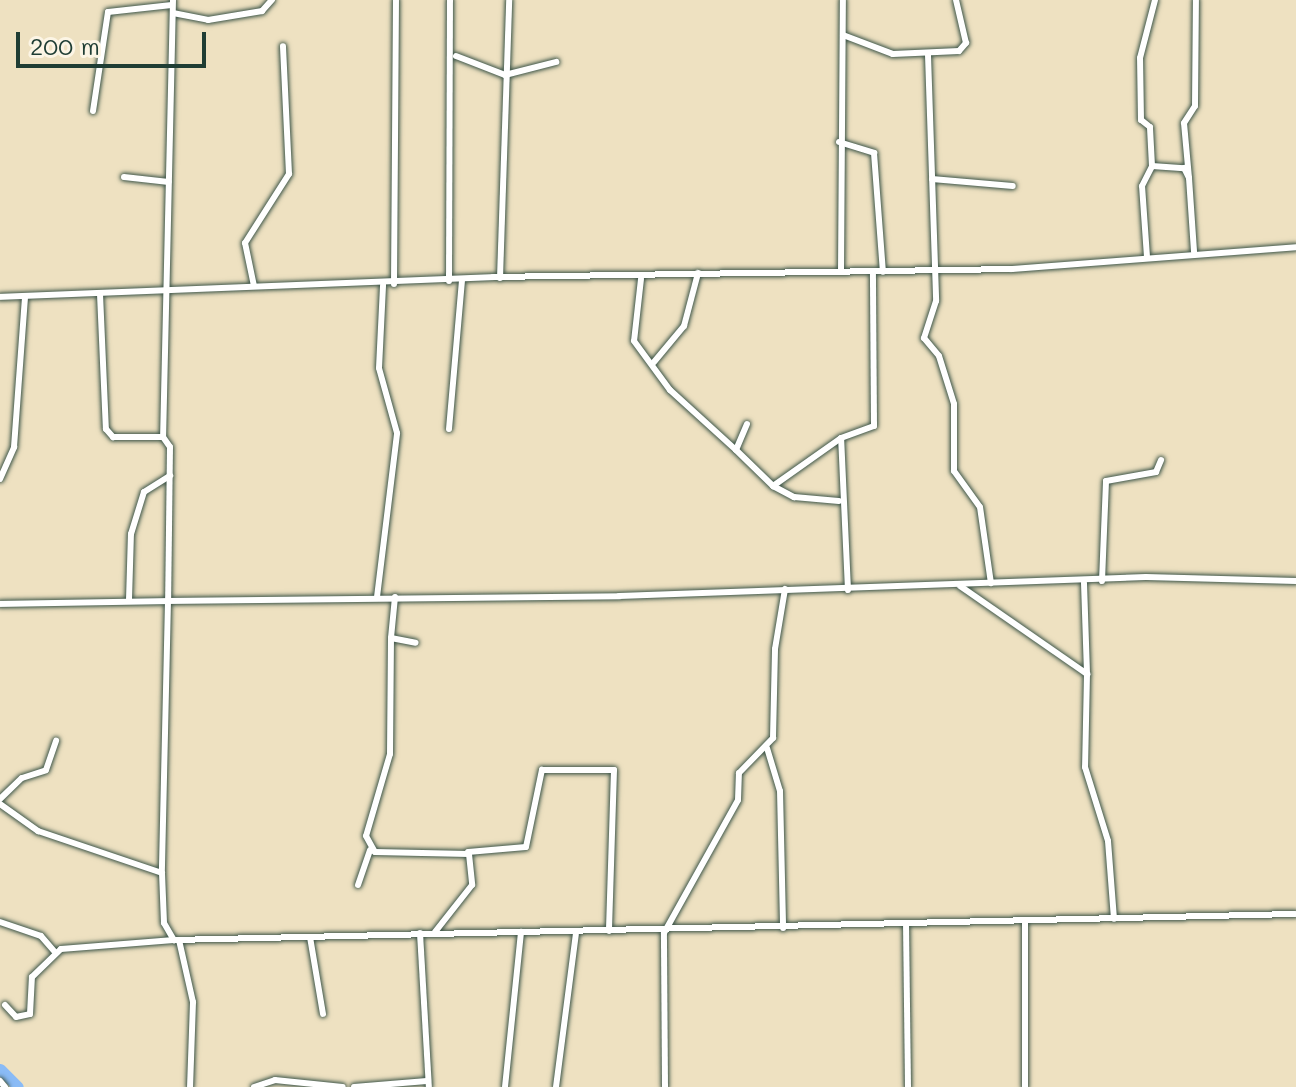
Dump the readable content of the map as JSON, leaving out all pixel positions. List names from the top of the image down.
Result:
{
  "scale_bar": "200 m"
}
